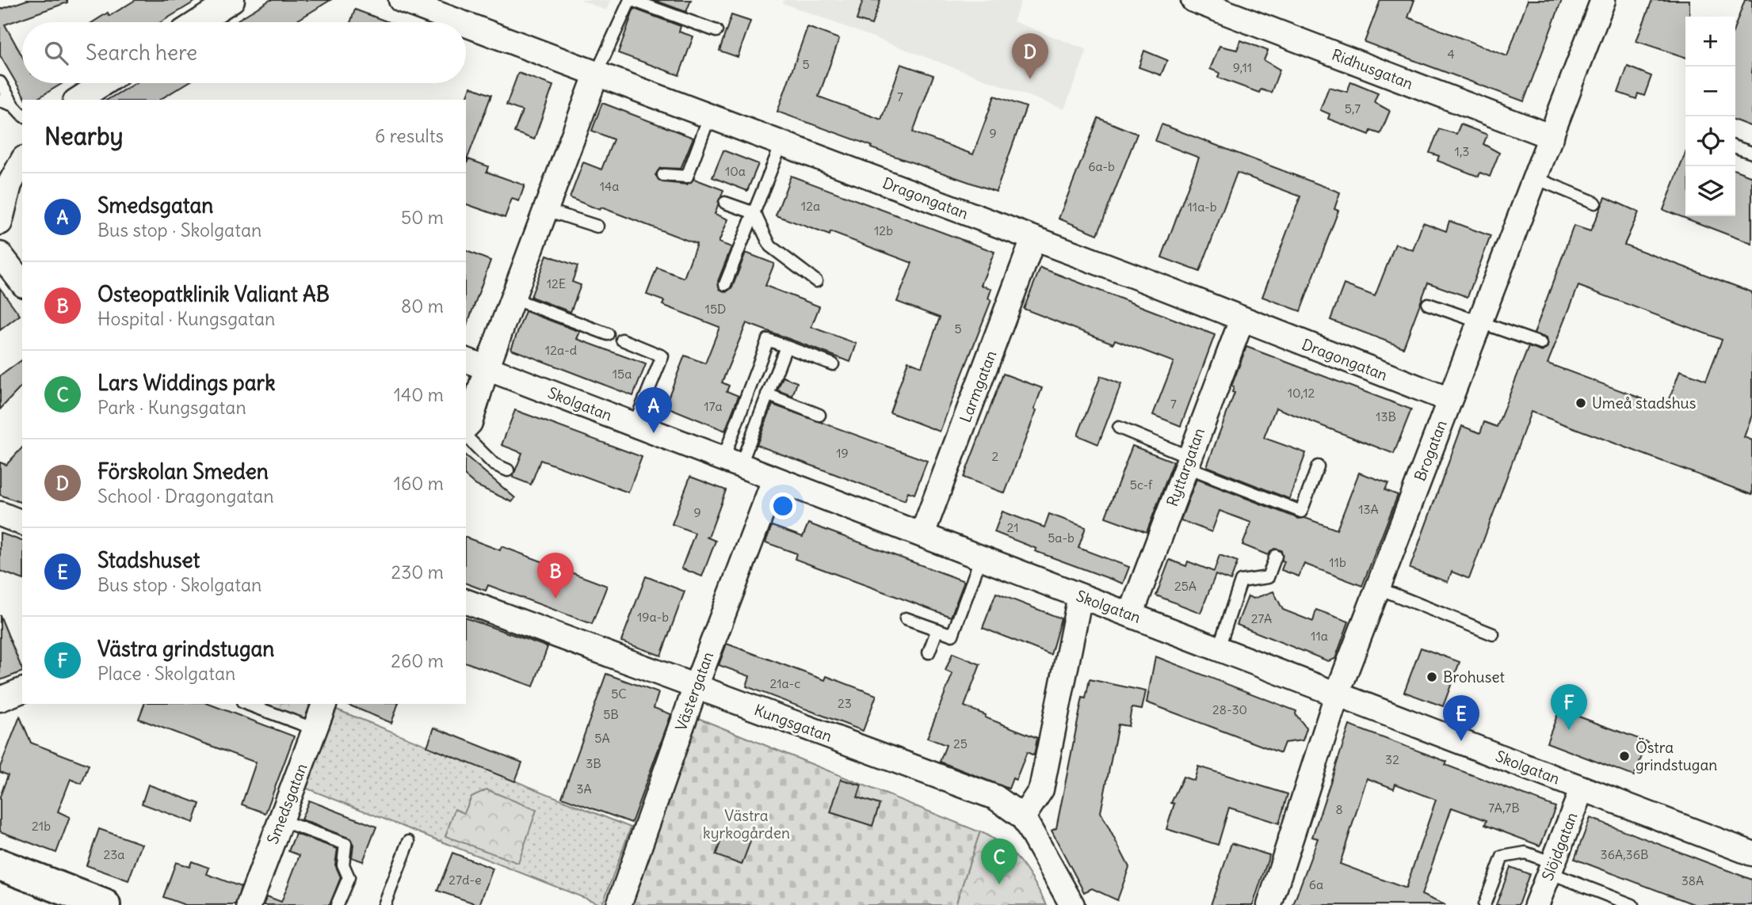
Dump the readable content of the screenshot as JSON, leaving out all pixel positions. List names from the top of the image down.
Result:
{
  "streets": {
    "street": [
      "Ridhusgatan",
      "Dragongatan",
      "Larmgatan",
      "Skolgatan",
      "Brogatan",
      "Ryttargatan",
      "Västergatan",
      "Kungsgatan",
      "Smedsgatan",
      "Slöjdgatan"
    ]
  },
  "crossings": [
    ["Ridhusgatan", "Brogatan"],
    ["Dragongatan", "Larmgatan"],
    ["Dragongatan", "Brogatan"],
    ["Dragongatan", "Ryttargatan"],
    ["Larmgatan", "Skolgatan"],
    ["Skolgatan", "Brogatan"],
    ["Skolgatan", "Ryttargatan"],
    ["Skolgatan", "Västergatan"],
    ["Skolgatan", "Slöjdgatan"],
    ["Västergatan", "Kungsgatan"]
  ],
  "parks": ["Västra kyrkogården"],
  "places": ["Umeå stadshus", "Brohuset", "Östra grindstugan"],
  "house_numbers": [
    "4",
    "5",
    "9,11",
    "7",
    "5,7",
    "9",
    "1,3",
    "6a-b",
    "10a",
    "14a",
    "12a",
    "11a-b",
    "12b",
    "12E",
    "15D",
    "5",
    "12a-d",
    "15a",
    "10,12",
    "7",
    "17a",
    "13B",
    "19",
    "2",
    "5c-f",
    "13A",
    "9",
    "21",
    "5a-b",
    "11b",
    "25A",
    "19a-b",
    "27A",
    "11a",
    "21a-c",
    "5C",
    "23",
    "28-30",
    "5B",
    "5A",
    "25",
    "32",
    "3B",
    "3A",
    "7A,7B",
    "8",
    "21b",
    "23a",
    "36A,36B",
    "27d-e",
    "38A",
    "6a"
  ],
  "page": {
    "map_buttons": ["+", "−"],
    "search": "Search here",
    "pins": [
      "D",
      "A",
      "B",
      "F",
      "E",
      "C"
    ],
    "heading": ["Nearby", "6 results"],
    "list": [
      {
        "mark": "A",
        "name": "Smedsgatan",
        "note": "Bus stop · Skolgatan",
        "value": "50 m"
      },
      {
        "mark": "B",
        "name": "Osteopatklinik Valiant AB",
        "note": "Hospital · Kungsgatan",
        "value": "80 m"
      },
      {
        "mark": "C",
        "name": "Lars Widdings park",
        "note": "Park · Kungsgatan",
        "value": "140 m"
      },
      {
        "mark": "D",
        "name": "Förskolan Smeden",
        "note": "School · Dragongatan",
        "value": "160 m"
      },
      {
        "mark": "E",
        "name": "Stadshuset",
        "note": "Bus stop · Skolgatan",
        "value": "230 m"
      },
      {
        "mark": "F",
        "name": "Västra grindstugan",
        "note": "Place · Skolgatan",
        "value": "260 m"
      }
    ]
  }
}
